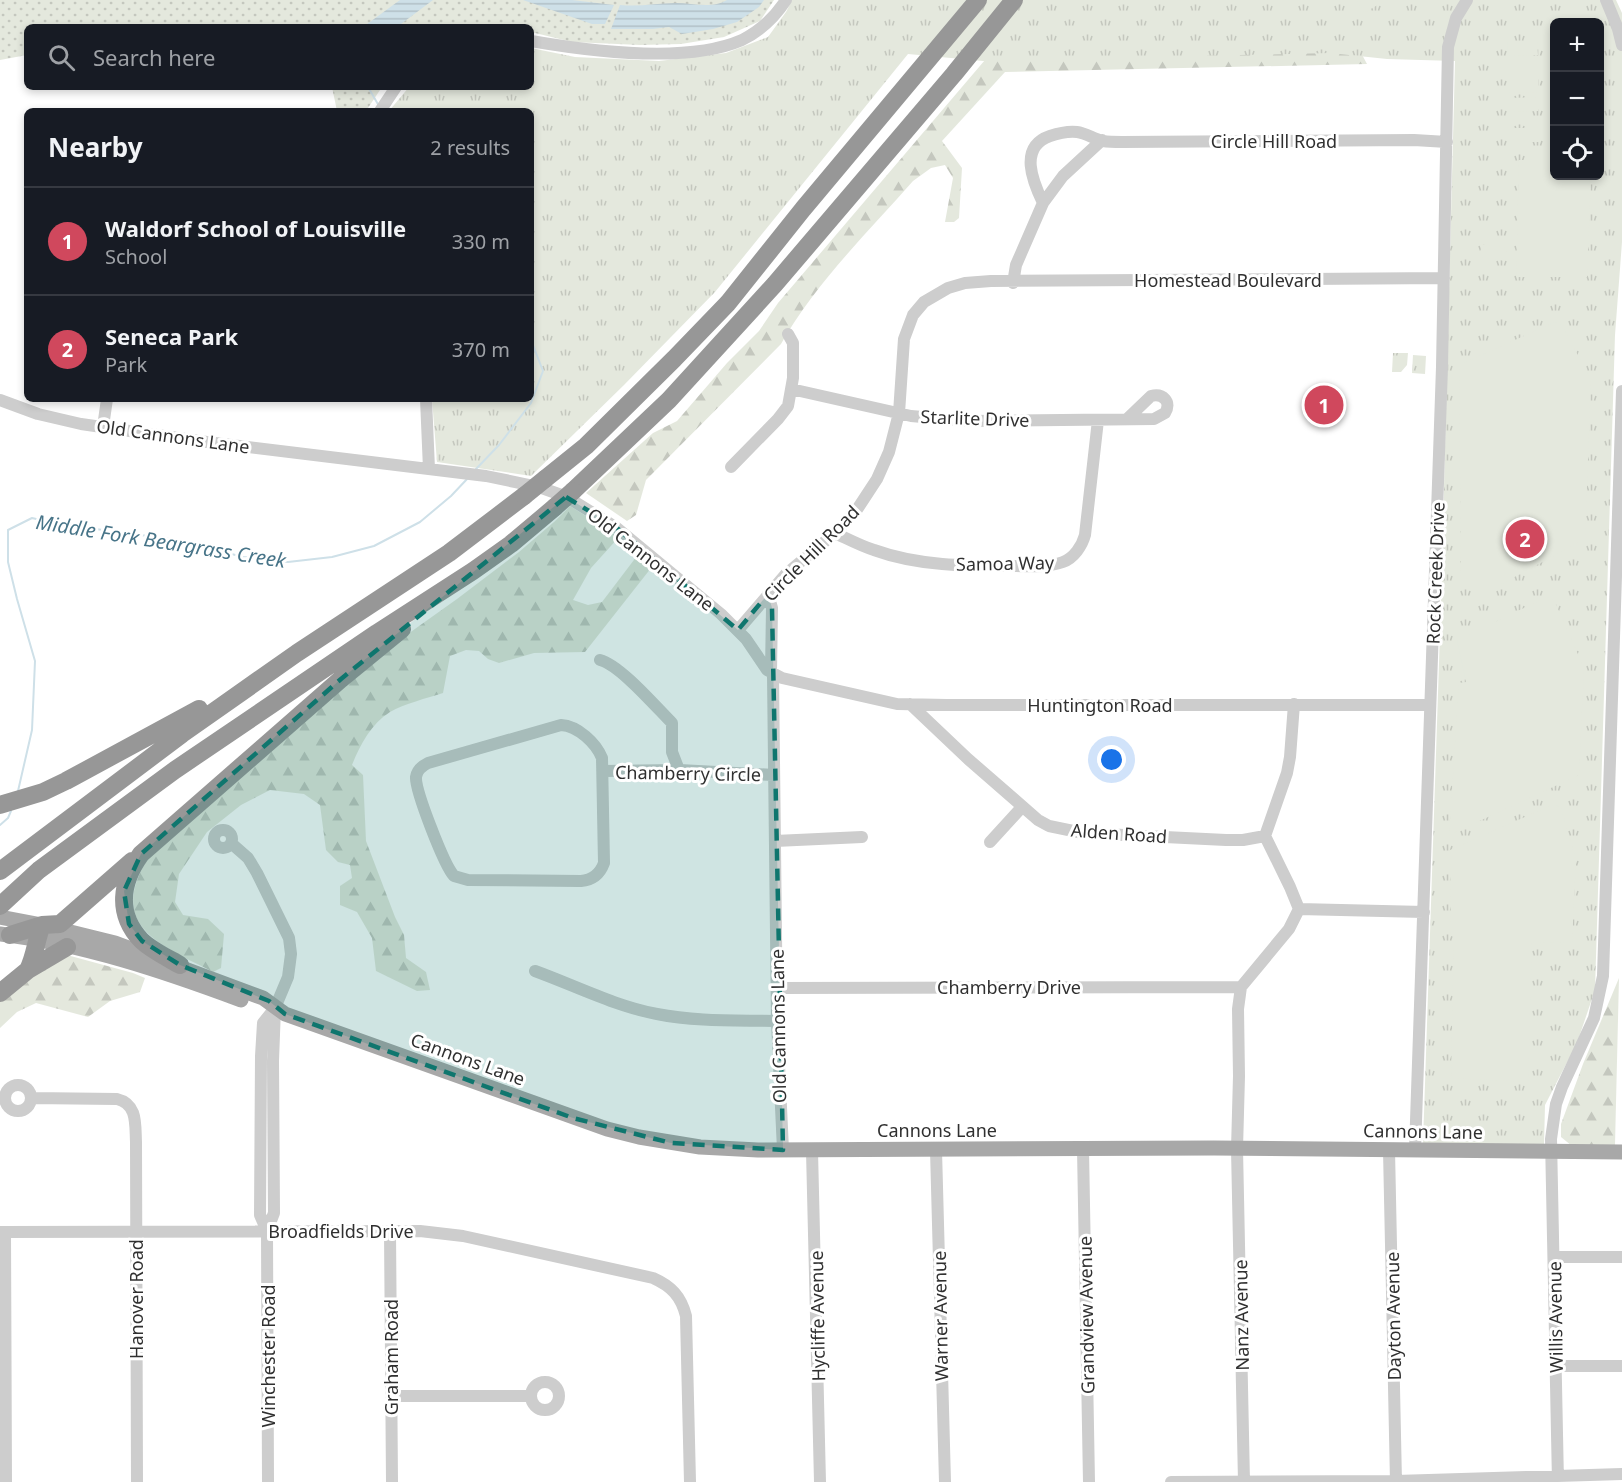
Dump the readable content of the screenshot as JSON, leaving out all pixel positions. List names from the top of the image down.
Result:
{
  "streets": {
    "main road": ["Cannons Lane"],
    "street": [
      "Circle Hill Road",
      "Homestead Boulevard",
      "Starlite Drive",
      "Old Cannons Lane",
      "Samoa Way",
      "Rock Creek Drive",
      "Huntington Road",
      "Chamberry Circle",
      "Alden Road",
      "Chamberry Drive",
      "Broadfields Drive",
      "Hanover Road",
      "Grandview Avenue",
      "Nanz Avenue",
      "Hycliffe Avenue",
      "Warner Avenue",
      "Dayton Avenue",
      "Willis Avenue",
      "Winchester Road",
      "Graham Road"
    ]
  },
  "crossings": [
    ["Circle Hill Road", "Homestead Boulevard"],
    ["Circle Hill Road", "Starlite Drive"],
    ["Circle Hill Road", "Old Cannons Lane"],
    ["Circle Hill Road", "Samoa Way"],
    ["Circle Hill Road", "Rock Creek Drive"],
    ["Homestead Boulevard", "Rock Creek Drive"],
    ["Starlite Drive", "Samoa Way"],
    ["Old Cannons Lane", "Huntington Road"],
    ["Old Cannons Lane", "Chamberry Circle"],
    ["Old Cannons Lane", "Chamberry Drive"],
    ["Old Cannons Lane", "Cannons Lane"],
    ["Rock Creek Drive", "Huntington Road"],
    ["Rock Creek Drive", "Cannons Lane"],
    ["Huntington Road", "Alden Road"],
    ["Chamberry Drive", "Nanz Avenue"],
    ["Cannons Lane", "Grandview Avenue"],
    ["Cannons Lane", "Nanz Avenue"],
    ["Cannons Lane", "Hycliffe Avenue"],
    ["Cannons Lane", "Warner Avenue"],
    ["Cannons Lane", "Dayton Avenue"],
    ["Cannons Lane", "Willis Avenue"],
    ["Cannons Lane", "Winchester Road"],
    ["Broadfields Drive", "Hanover Road"],
    ["Broadfields Drive", "Winchester Road"],
    ["Broadfields Drive", "Graham Road"]
  ],
  "water": ["Middle Fork Beargrass Creek"],
  "page": {
    "map_buttons": ["+", "−"],
    "search": "Search here",
    "heading": ["Nearby", "2 results"],
    "list": [
      {
        "mark": "1",
        "name": "Waldorf School of Louisville",
        "note": "School",
        "value": "330 m"
      },
      {
        "mark": "2",
        "name": "Seneca Park",
        "note": "Park",
        "value": "370 m"
      }
    ],
    "pins": ["1", "2"]
  }
}
